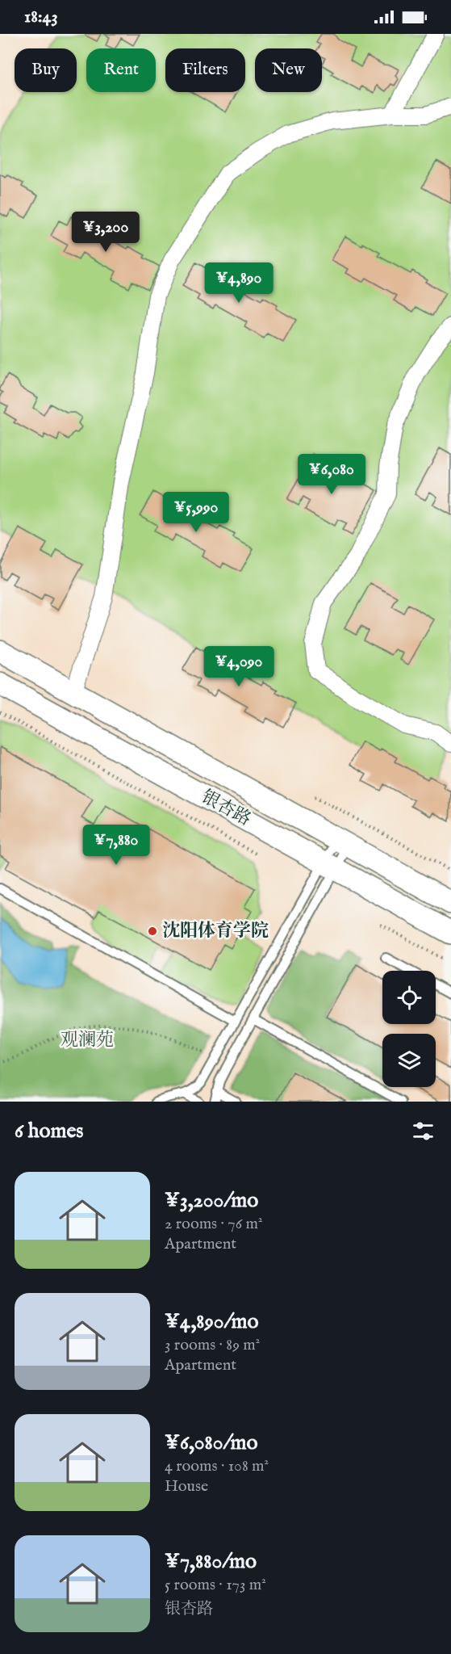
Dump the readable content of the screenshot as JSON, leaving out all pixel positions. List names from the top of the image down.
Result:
{
  "streets": {
    "street": ["银杏路"]
  },
  "parks": ["观澜苑"],
  "places": ["沈阳体育学院"],
  "page": {
    "status": "18:43",
    "chip": [
      "Buy",
      "Rent",
      "Filters",
      "New"
    ],
    "price": [
      "¥3,200",
      "¥4,890",
      "¥6,080",
      "¥5,990",
      "¥4,090",
      "¥7,880"
    ],
    "heading": "6 homes",
    "list": [
      {
        "name": "¥3,200/mo",
        "note": "2 rooms · 76 m² · Apartment"
      },
      {
        "name": "¥4,890/mo",
        "note": "3 rooms · 89 m² · Apartment"
      },
      {
        "name": "¥6,080/mo",
        "note": "4 rooms · 108 m² · House"
      },
      {
        "name": "¥7,880/mo",
        "note": "5 rooms · 173 m² · 银杏路"
      }
    ]
  }
}
